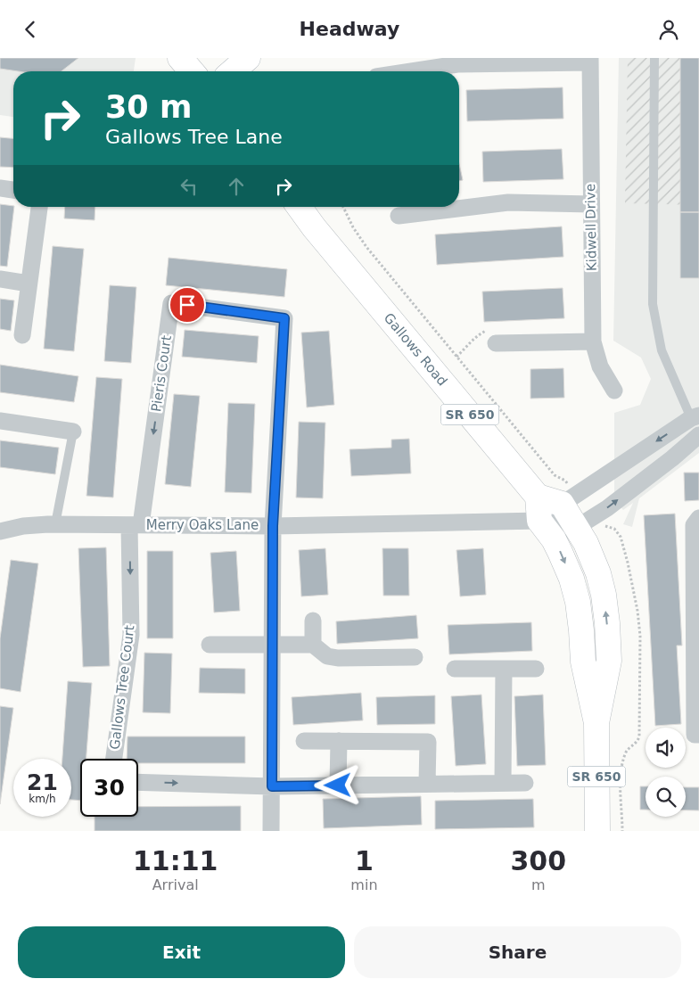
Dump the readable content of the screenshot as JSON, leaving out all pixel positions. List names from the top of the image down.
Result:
{
  "streets": {
    "main road": ["Gallows Road", "SR 650"],
    "street": [
      "Kidwell Drive",
      "Pieris Court",
      "Merry Oaks Lane",
      "Gallows Tree Court"
    ]
  },
  "crossings": [
    ["Pieris Court", "Merry Oaks Lane"],
    ["Pieris Court", "Gallows Tree Court"],
    ["SR 650", "Merry Oaks Lane"],
    ["Merry Oaks Lane", "Gallows Tree Court"]
  ],
  "page": {
    "header": "Headway",
    "turn": ["30 m", "Gallows Tree Lane"],
    "speed": "21 km/h",
    "limit": "30",
    "eta": [
      "11:11",
      "Arrival",
      "1",
      "min",
      "300",
      "m"
    ],
    "buttons": ["Exit", "Share"]
  }
}
